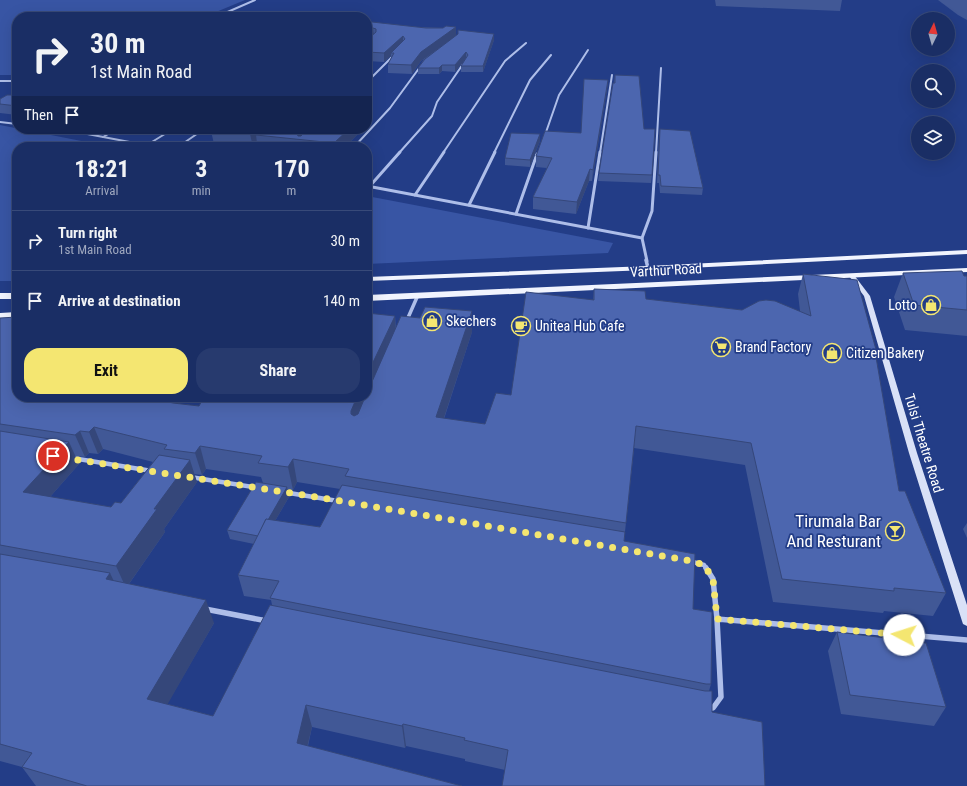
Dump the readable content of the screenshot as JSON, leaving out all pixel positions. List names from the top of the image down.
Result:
{
  "streets": {
    "main road": ["Varthur Road"],
    "street": ["Tulsi Theatre Road"]
  },
  "crossings": [
    ["Varthur Road", "Tulsi Theatre Road"]
  ],
  "places": {
    "shop": ["Lotto", "Skechers", "Citizen Bakery"],
    "cafe": ["Unitea Hub Cafe"],
    "supermarket": ["Brand Factory"],
    "bar": ["Tirumala Bar And Resturant"]
  },
  "north": "top",
  "page": {
    "turn": ["30 m", "1st Main Road"],
    "then": "Then",
    "eta": [
      "18:21",
      "Arrival",
      "3",
      "min",
      "170",
      "m"
    ],
    "list": [
      {
        "name": "Turn right",
        "note": "1st Main Road",
        "value": "30 m"
      },
      {
        "name": "Arrive at destination",
        "value": "140 m"
      }
    ],
    "buttons": ["Exit", "Share"]
  }
}
